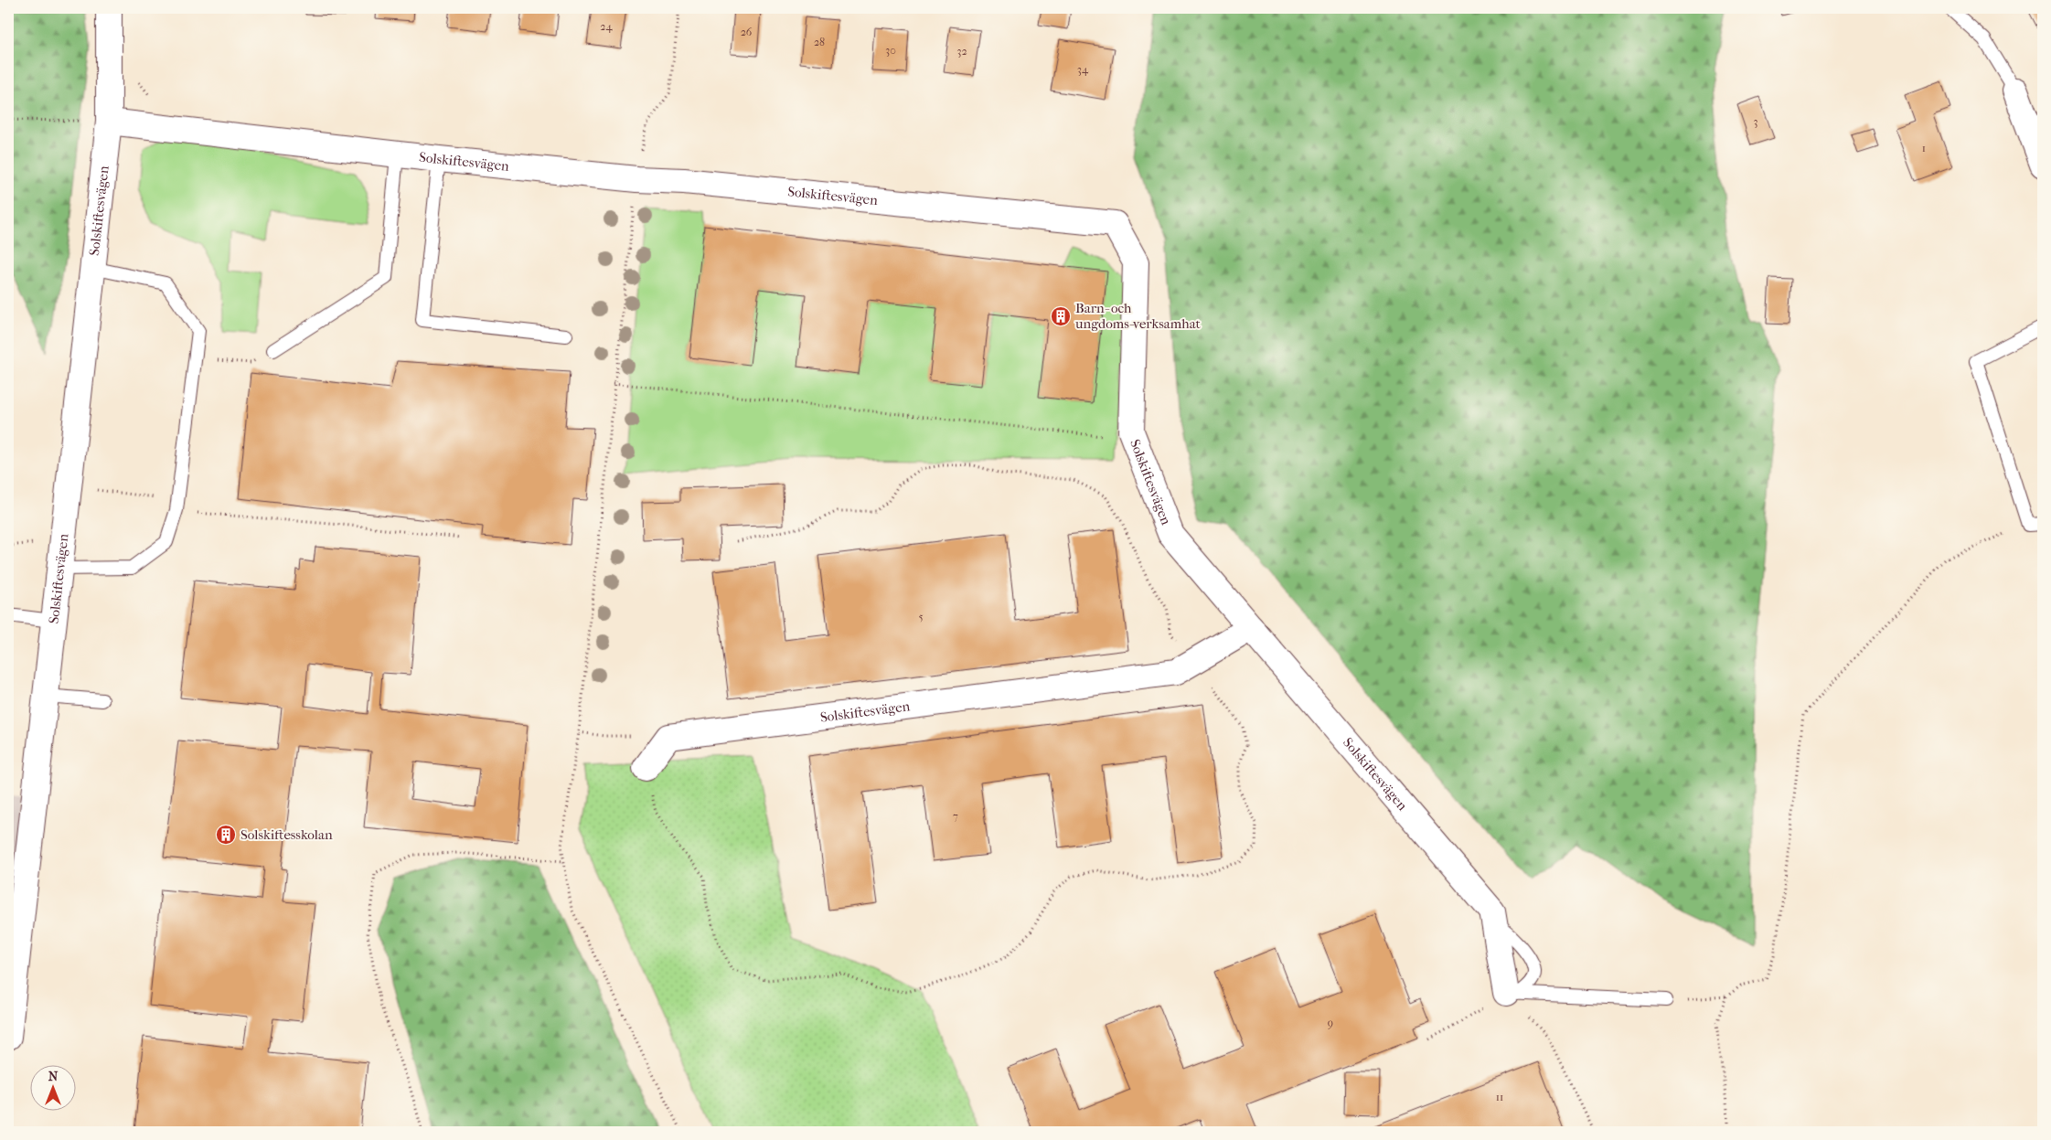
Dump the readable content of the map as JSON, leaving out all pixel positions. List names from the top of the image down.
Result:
{
  "streets": {
    "street": ["Solskiftesvägen"]
  },
  "places": {
    "building": ["Barn- och ungdoms-verksamhat", "Solskiftesskolan"]
  },
  "house_numbers": [
    "24",
    "26",
    "28",
    "30",
    "32",
    "34",
    "3",
    "1",
    "5",
    "7",
    "9",
    "11"
  ],
  "north": "top"
}
